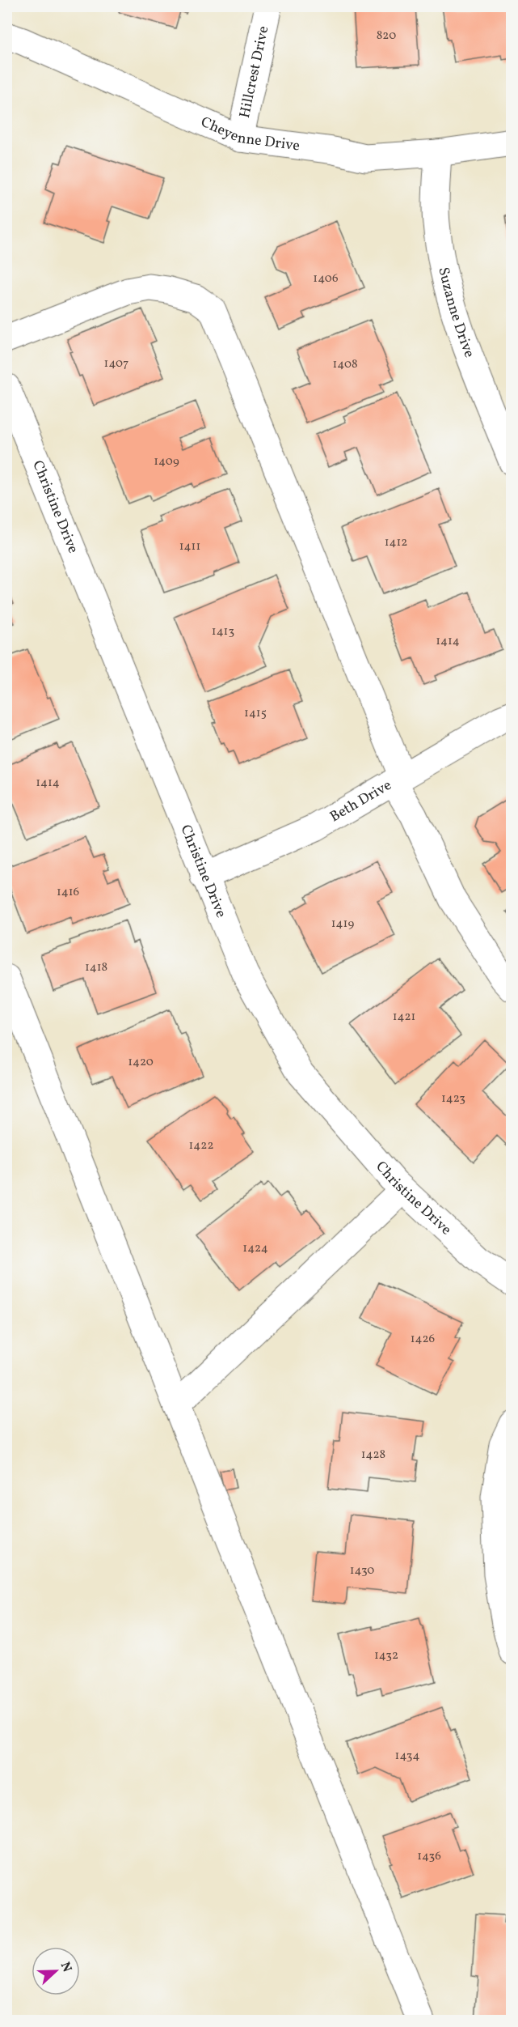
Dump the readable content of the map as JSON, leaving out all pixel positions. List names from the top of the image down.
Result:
{
  "streets": {
    "street": [
      "Hillcrest Drive",
      "Cheyenne Drive",
      "Suzanne Drive",
      "Christine Drive",
      "Beth Drive"
    ]
  },
  "crossings": [
    ["Hillcrest Drive", "Cheyenne Drive"],
    ["Cheyenne Drive", "Suzanne Drive"],
    ["Christine Drive", "Beth Drive"]
  ],
  "house_numbers": [
    "820",
    "1406",
    "1407",
    "1408",
    "1409",
    "1412",
    "1411",
    "1413",
    "1414",
    "1415",
    "1414",
    "1416",
    "1419",
    "1418",
    "1421",
    "1420",
    "1423",
    "1422",
    "1424",
    "1426",
    "1428",
    "1430",
    "1432",
    "1434",
    "1436"
  ],
  "north": "right"
}
